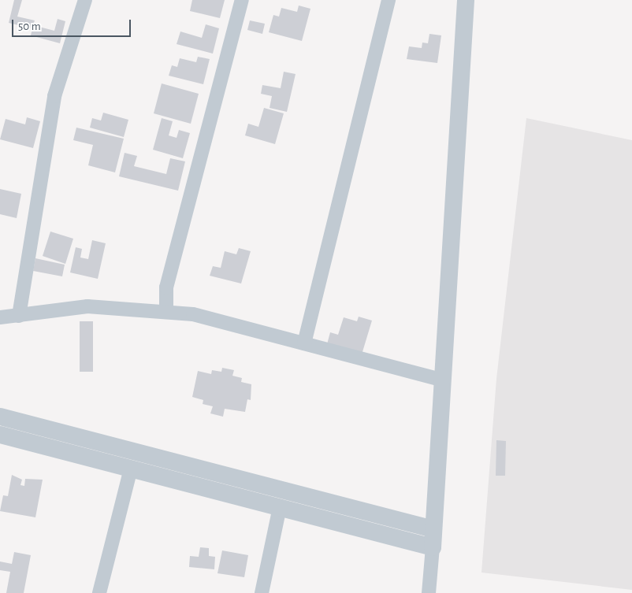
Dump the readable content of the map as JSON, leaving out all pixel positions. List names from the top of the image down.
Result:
{
  "scale_bar": "50 m"
}
